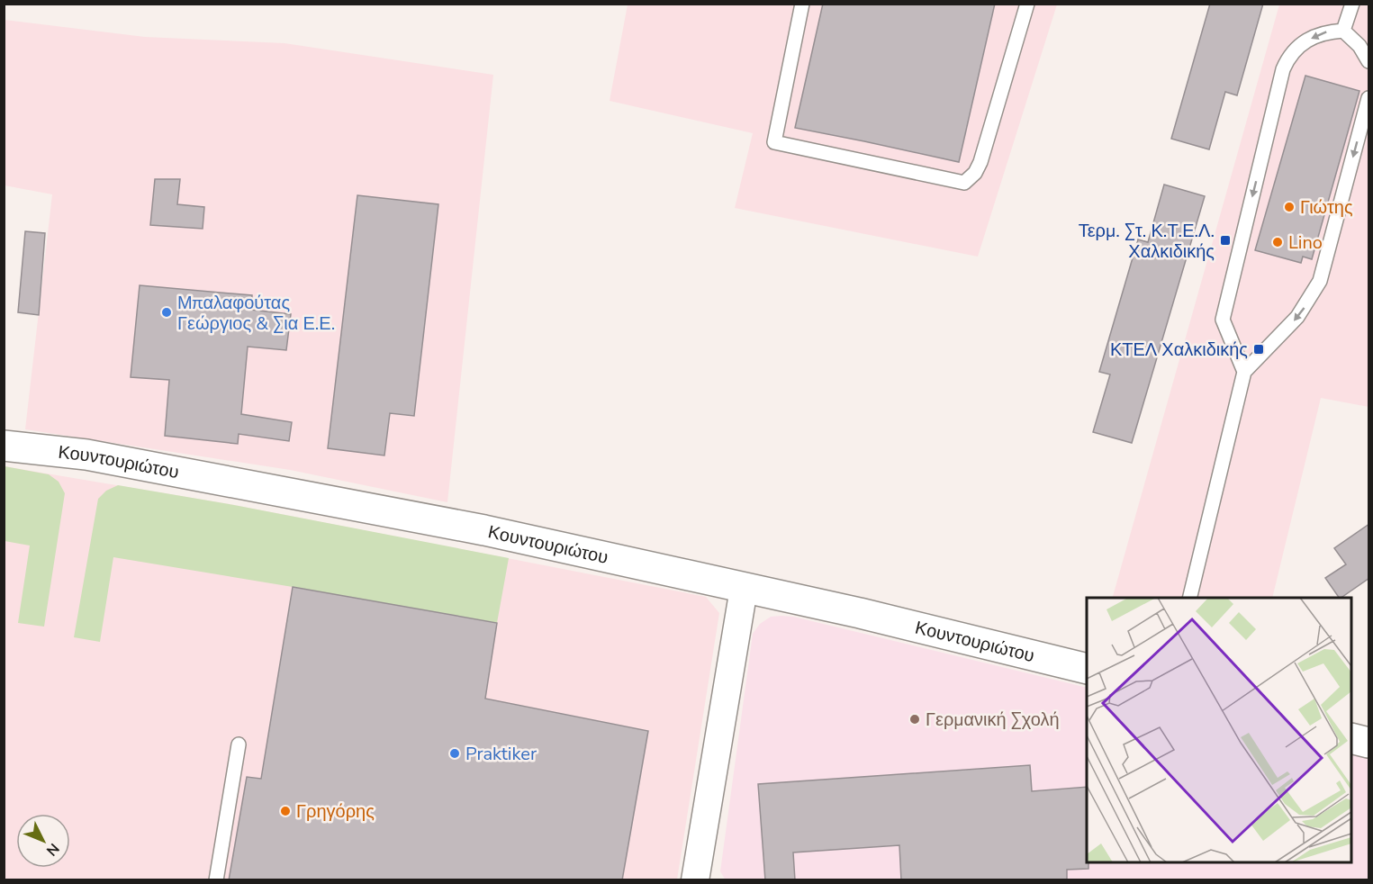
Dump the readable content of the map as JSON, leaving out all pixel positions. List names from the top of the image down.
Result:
{
  "streets": {
    "street": ["Κουντουριώτου"]
  },
  "places": {
    "other": [
      "Γιώτης",
      "Lino",
      "Μπαλαφούτας Γεώργιος & Σια Ε.Ε.",
      "Γερμανική Σχολή",
      "Praktiker",
      "Γρηγόρης"
    ],
    "transit": ["Τερμ. Στ. Κ.Τ.Ε.Λ. Χαλκιδικής", "ΚΤΕΛ Χαλκιδικής"]
  },
  "north": "bottom right"
}
